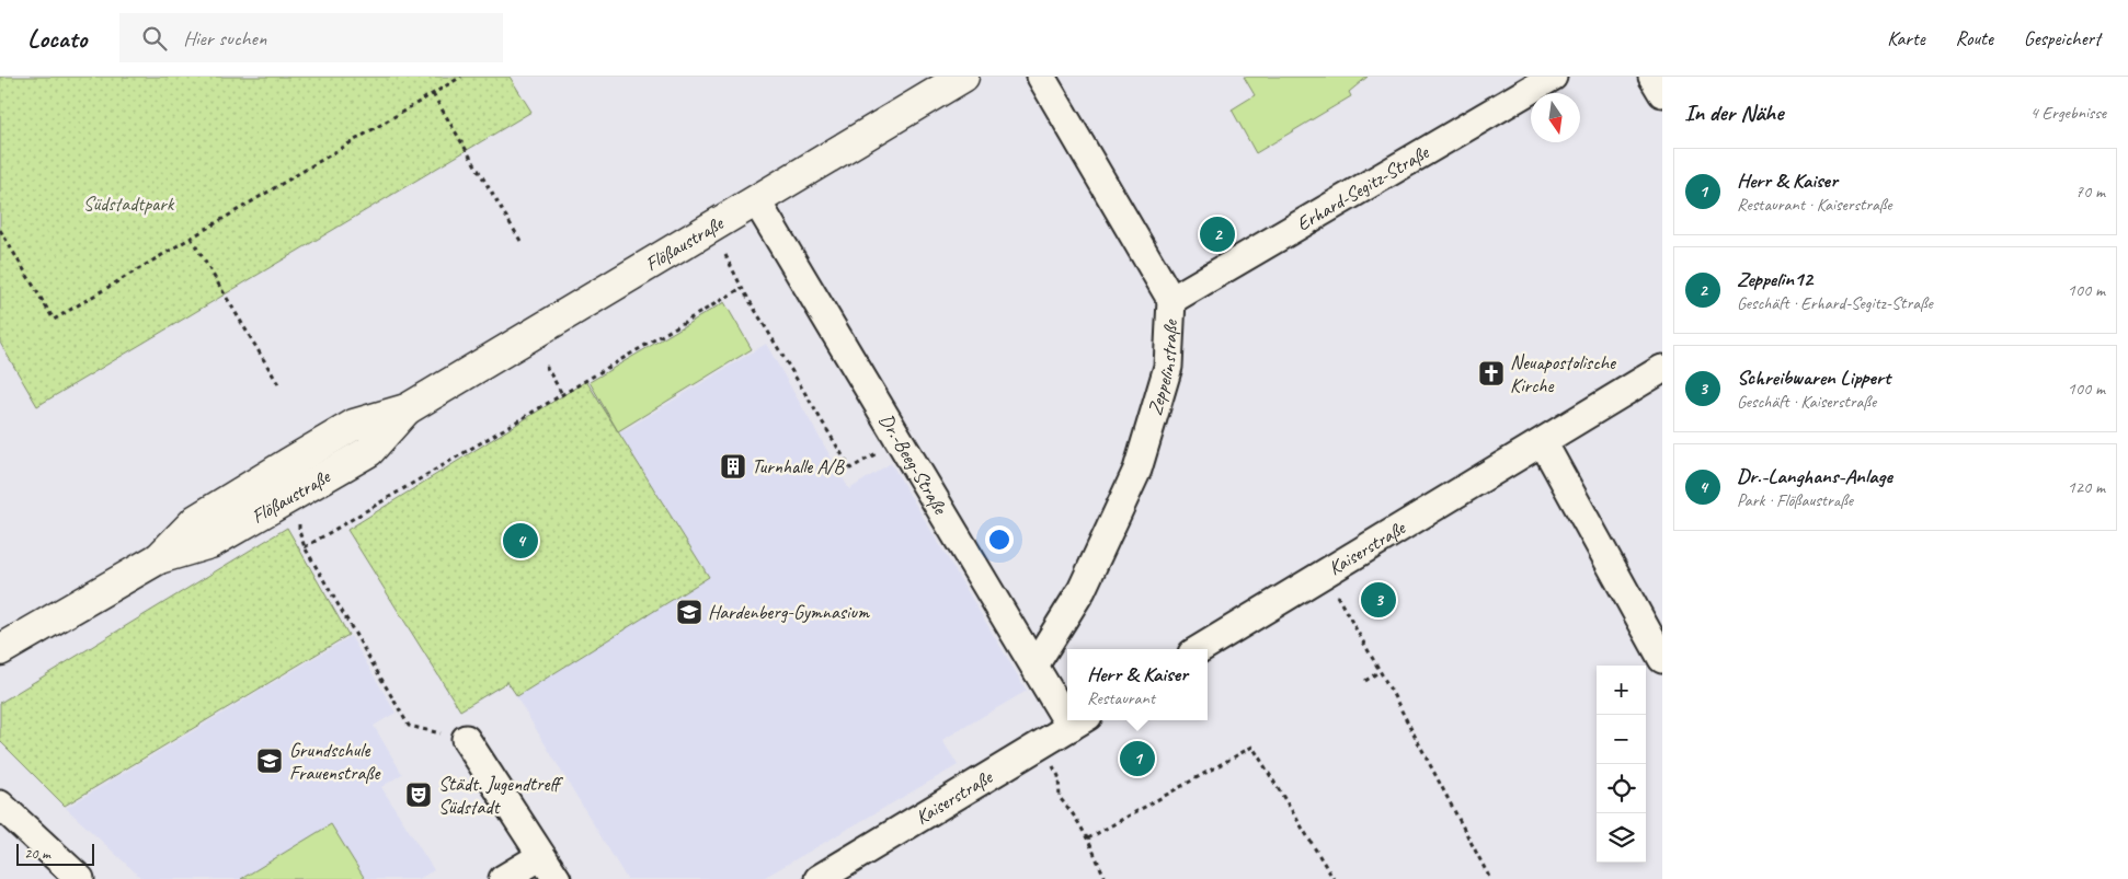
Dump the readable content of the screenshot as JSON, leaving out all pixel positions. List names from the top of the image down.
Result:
{
  "streets": {
    "street": [
      "Erhard-Segitz-Straße",
      "Flößaustraße",
      "Zeppelinstraße",
      "Dr.-Beeg-Straße",
      "Kaiserstraße"
    ]
  },
  "crossings": [
    ["Erhard-Segitz-Straße", "Zeppelinstraße"],
    ["Flößaustraße", "Dr.-Beeg-Straße"],
    ["Zeppelinstraße", "Dr.-Beeg-Straße"]
  ],
  "parks": ["Südstadtpark"],
  "places": {
    "church": ["Neuapostolische Kirche"],
    "building": ["Turnhalle A/B"],
    "school or university": ["Hardenberg-Gymnasium", "Grundschule Frauenstraße"],
    "theatre": ["Städt. Jugendtreff Südstadt"]
  },
  "scale_bar": "20 m",
  "north": "bottom",
  "page": {
    "header": "Locato",
    "search": "Hier suchen",
    "nav": ["Karte", "Route", "Gespeichert"],
    "heading": ["In der Nähe", "4 Ergebnisse"],
    "list": [
      {
        "mark": "1",
        "name": "Herr & Kaiser",
        "note": "Restaurant · Kaiserstraße",
        "value": "70 m"
      },
      {
        "mark": "2",
        "name": "Zeppelin12",
        "note": "Geschäft · Erhard-Segitz-Straße",
        "value": "100 m"
      },
      {
        "mark": "3",
        "name": "Schreibwaren Lippert",
        "note": "Geschäft · Kaiserstraße",
        "value": "100 m"
      },
      {
        "mark": "4",
        "name": "Dr.-Langhans-Anlage",
        "note": "Park · Flößaustraße",
        "value": "120 m"
      }
    ],
    "pins": [
      "2",
      "4",
      "3",
      "1"
    ],
    "popup": ["Herr & Kaiser", "Restaurant"],
    "map_buttons": ["+", "−"],
    "scale": "20 m"
  }
}
